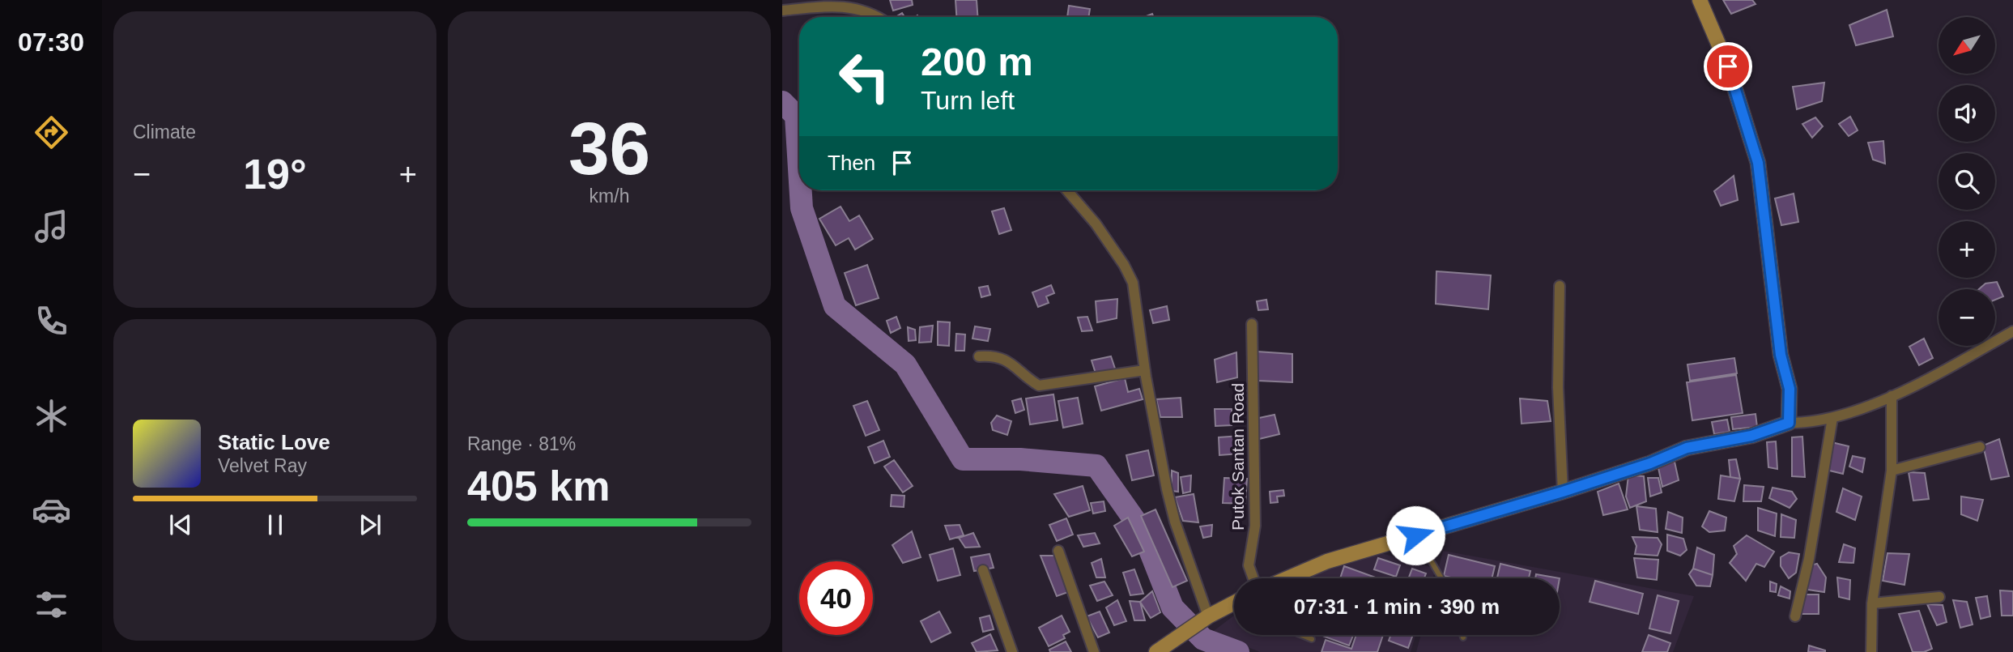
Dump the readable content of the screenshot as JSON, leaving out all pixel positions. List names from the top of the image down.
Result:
{
  "streets": {
    "street": ["Putok Santan Road"]
  },
  "north": "bottom left",
  "page": {
    "tabs": "07:30",
    "tile": [
      "Climate",
      ["36", "km/h"],
      ["Range · 81%", "405 km"]
    ],
    "map_buttons": ["+", "−"],
    "turn": ["200 m", "Turn left"],
    "then": "Then",
    "heat": ["−", "19°", "+"],
    "song": ["Static Love", "Velvet Ray"],
    "limit": "40",
    "trip": "07:31 · 1 min · 390 m"
  }
}
